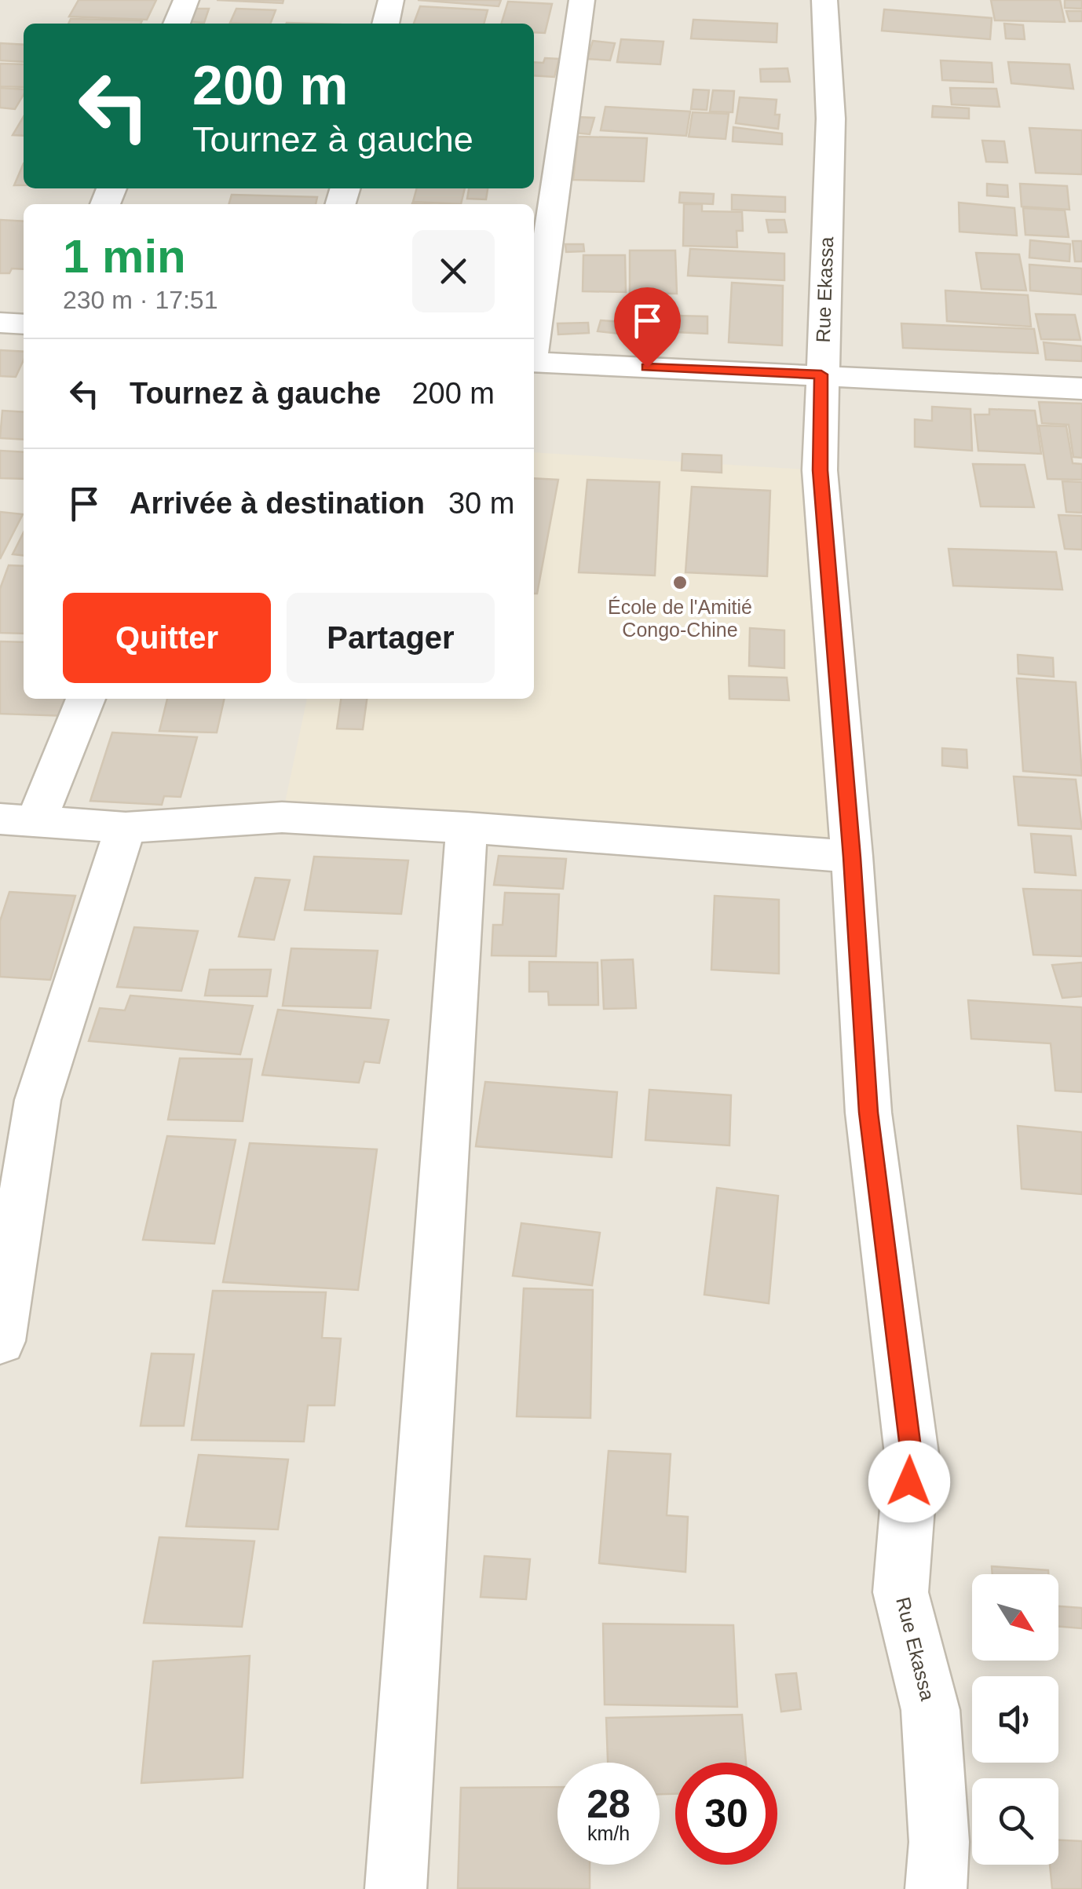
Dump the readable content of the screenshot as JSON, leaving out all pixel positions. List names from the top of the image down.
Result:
{
  "streets": {
    "street": ["Rue Ekassa"]
  },
  "places": ["École de l'Amitié Congo-Chine"],
  "north": "bottom right",
  "page": {
    "turn": ["200 m", "Tournez à gauche"],
    "heading": ["1 min", "230 m · 17:51"],
    "list": [
      {
        "name": "Tournez à gauche",
        "value": "200 m"
      },
      {
        "name": "Arrivée à destination",
        "value": "30 m"
      }
    ],
    "buttons": ["Quitter", "Partager"],
    "speed": "28 km/h",
    "limit": "30"
  }
}
